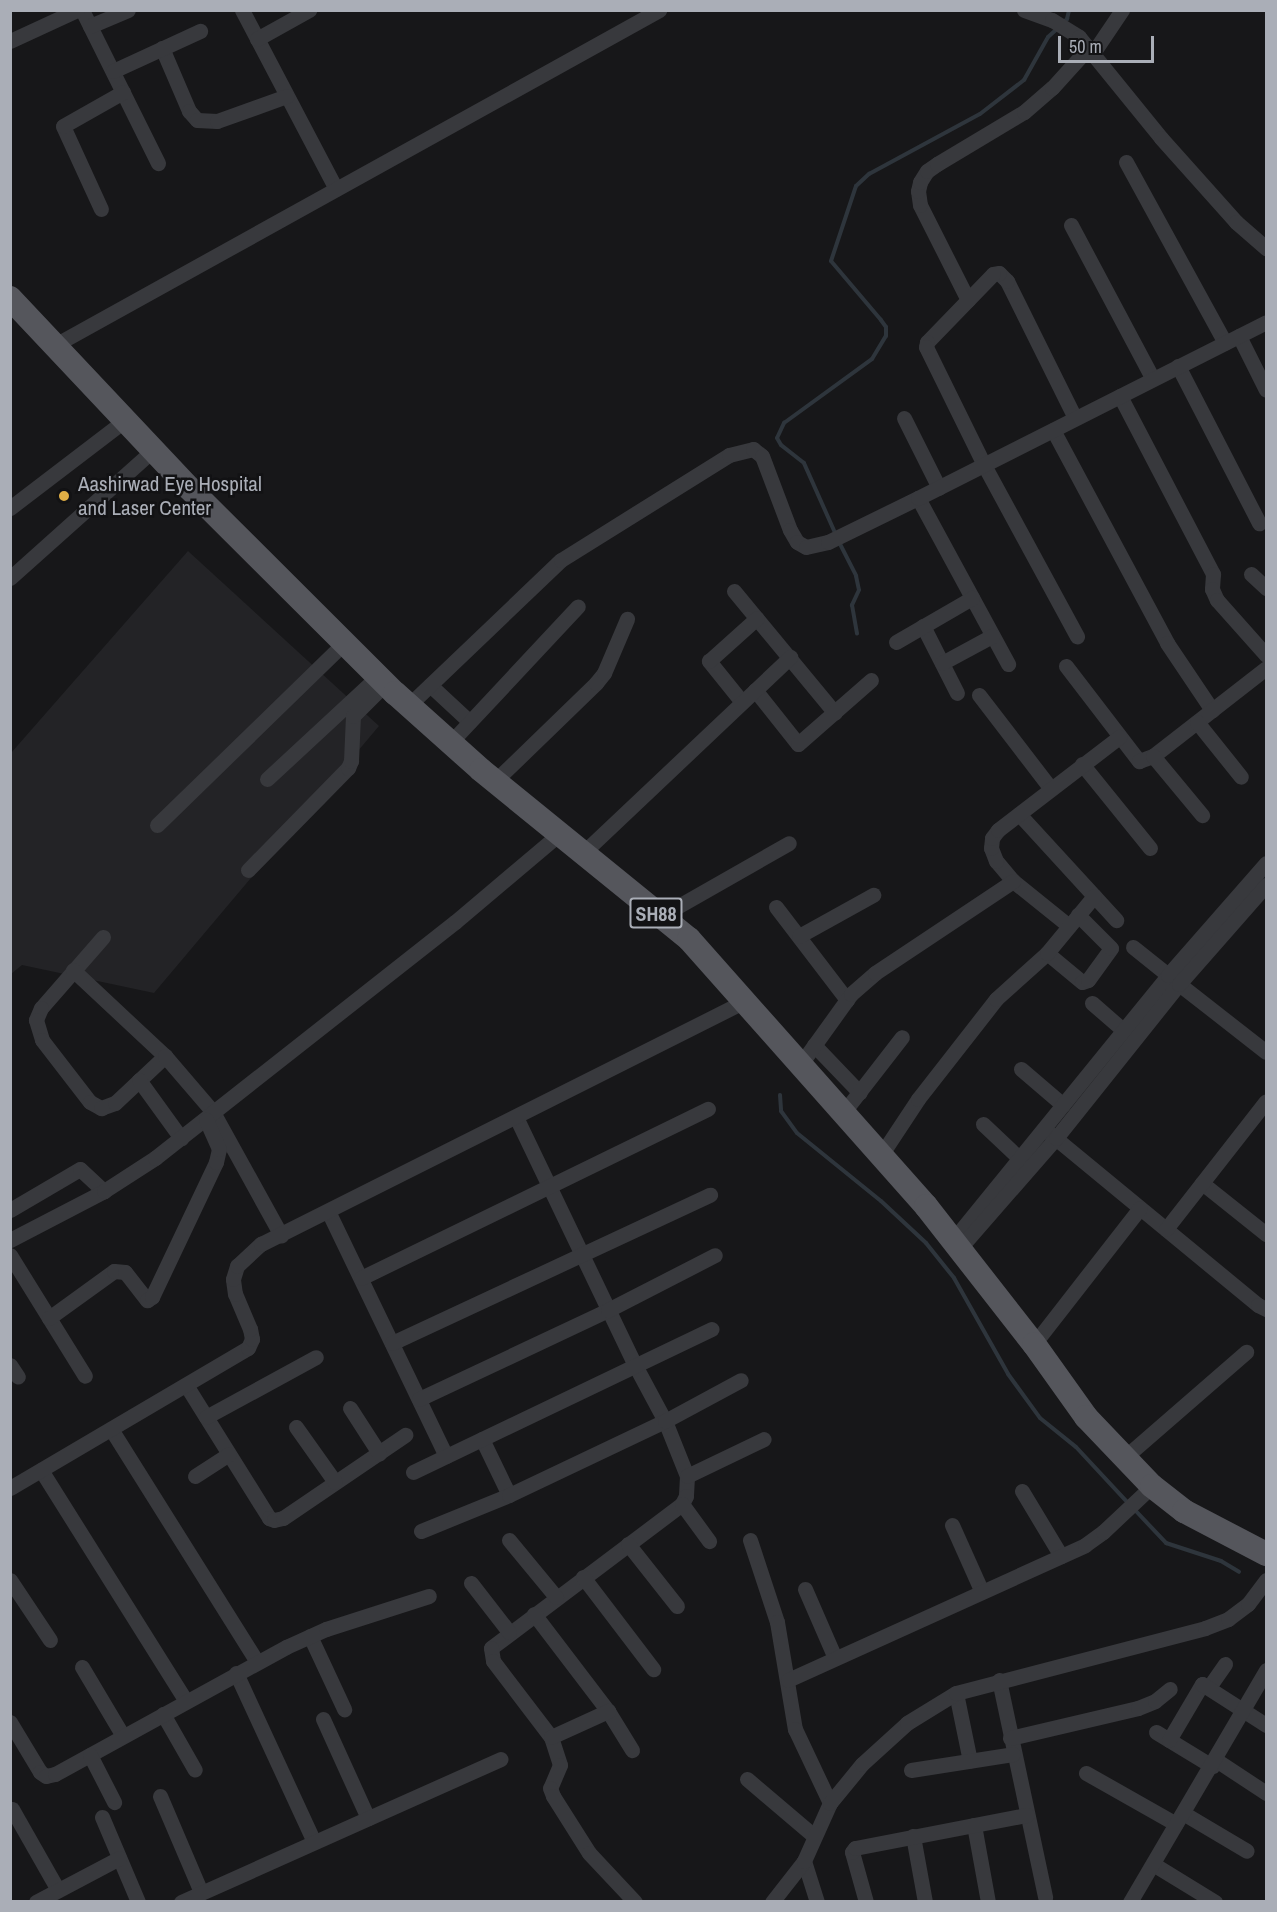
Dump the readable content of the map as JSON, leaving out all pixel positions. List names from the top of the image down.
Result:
{
  "streets": {
    "main road": ["SH88"]
  },
  "places": ["Aashirwad Eye Hospital and Laser Center"],
  "scale_bar": "50 m"
}
